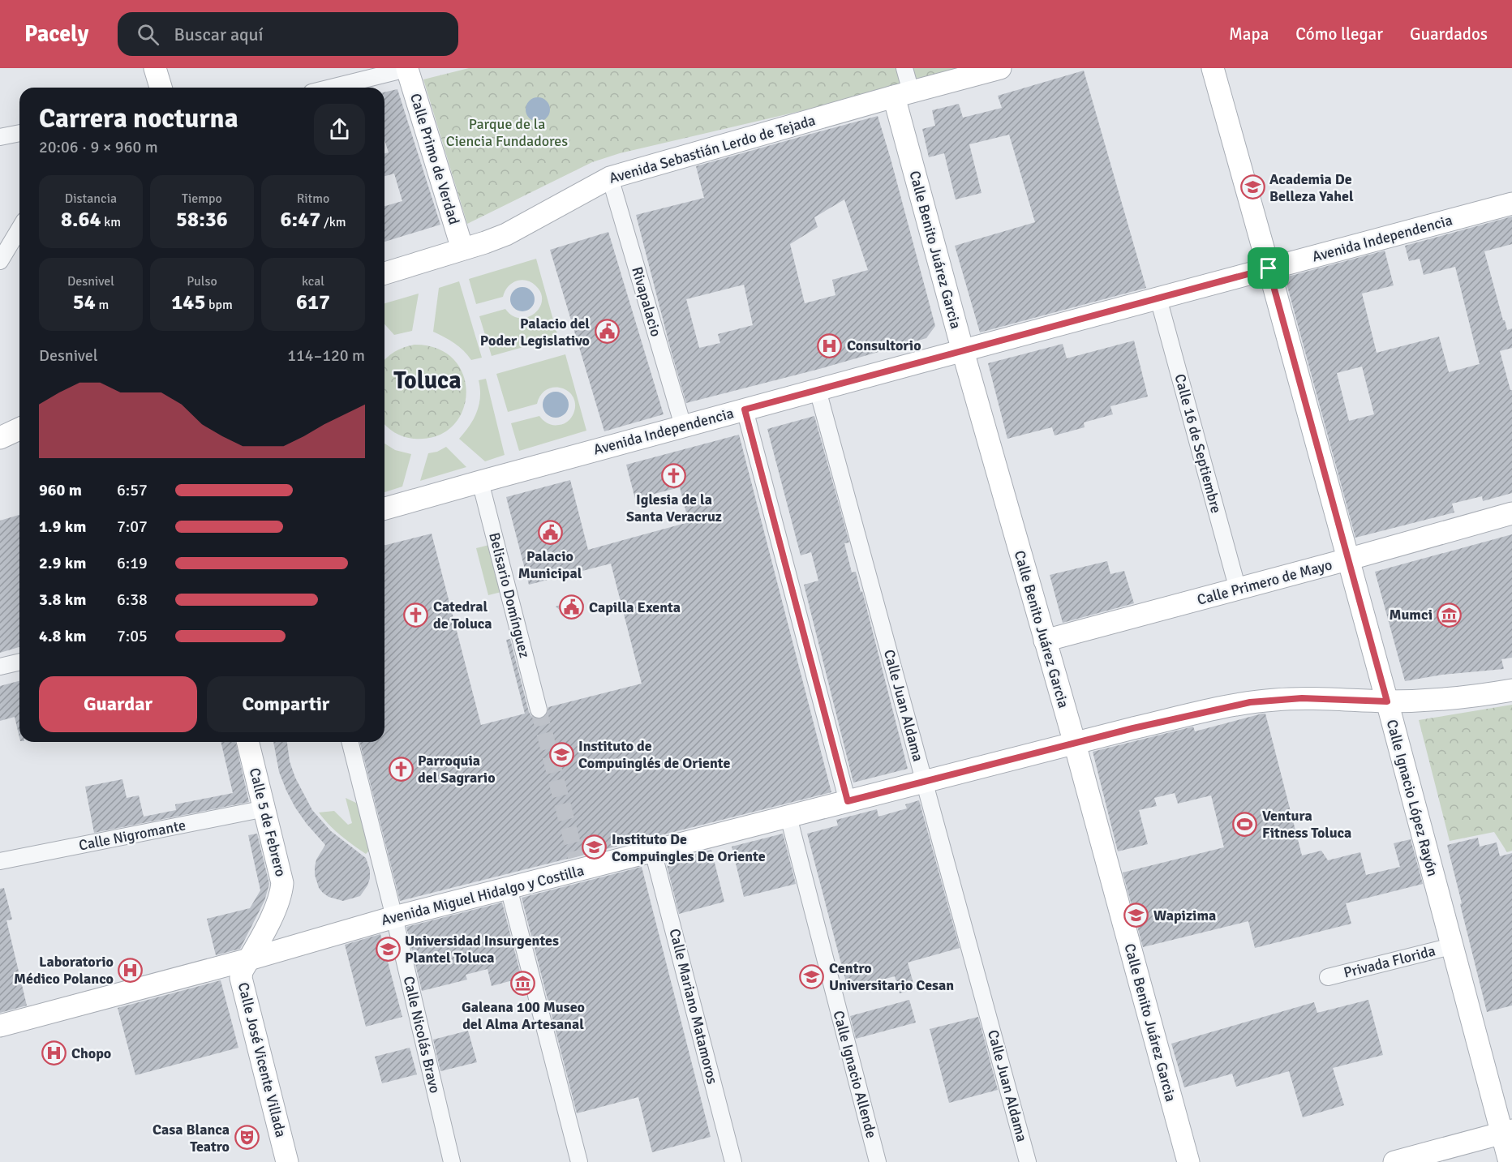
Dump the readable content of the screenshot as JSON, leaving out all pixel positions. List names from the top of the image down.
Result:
{
  "streets": {
    "main road": [
      "Avenida Sebastián Lerdo de Tejada",
      "Calle Primo de Verdad",
      "Avenida Independencia",
      "Calle Benito Juárez Garcia",
      "Calle Primero de Mayo",
      "Calle Ignacio López Rayón",
      "Calle 5 de Febrero",
      "Avenida Miguel Hidalgo y Costilla",
      "Calle José Vicente Villada"
    ],
    "street": [
      "Rivapalacio",
      "Calle 16 de Septiembre",
      "Belisario Domínguez",
      "Calle Juan Aldama",
      "Calle Nigromante",
      "Privada Florida",
      "Calle Mariano Matamoros",
      "Calle Nicolás Bravo",
      "Calle Ignacio Allende"
    ]
  },
  "crossings": [
    ["Avenida Sebastián Lerdo de Tejada", "Calle Primo de Verdad"],
    ["Avenida Sebastián Lerdo de Tejada", "Calle Benito Juárez Garcia"],
    ["Avenida Sebastián Lerdo de Tejada", "Rivapalacio"],
    ["Avenida Independencia", "Calle Benito Juárez Garcia"],
    ["Avenida Independencia", "Rivapalacio"],
    ["Avenida Independencia", "Calle 16 de Septiembre"],
    ["Avenida Independencia", "Belisario Domínguez"],
    ["Avenida Independencia", "Calle Juan Aldama"],
    ["Avenida Independencia", "Calle Ignacio López Rayón"],
    ["Calle Benito Juárez Garcia", "Calle Primero de Mayo"],
    ["Calle Benito Juárez Garcia", "Avenida Miguel Hidalgo y Costilla"],
    ["Calle 16 de Septiembre", "Calle Primero de Mayo"],
    ["Calle Primero de Mayo", "Calle Ignacio López Rayón"],
    ["Calle Juan Aldama", "Avenida Miguel Hidalgo y Costilla"],
    ["Calle Ignacio López Rayón", "Avenida Miguel Hidalgo y Costilla"],
    ["Calle Ignacio López Rayón", "Privada Florida"],
    ["Calle 5 de Febrero", "Calle Nigromante"],
    ["Calle 5 de Febrero", "Avenida Miguel Hidalgo y Costilla"],
    ["Calle 5 de Febrero", "Calle José Vicente Villada"],
    ["Avenida Miguel Hidalgo y Costilla", "Calle Mariano Matamoros"],
    ["Avenida Miguel Hidalgo y Costilla", "Calle Nicolás Bravo"],
    ["Avenida Miguel Hidalgo y Costilla", "Calle José Vicente Villada"],
    ["Avenida Miguel Hidalgo y Costilla", "Calle Ignacio Allende"]
  ],
  "districts": ["Toluca"],
  "parks": ["Parque de la Ciencia Fundadores"],
  "places": {
    "school or university": [
      "Academia De Belleza Yahel",
      "Instituto de Compuinglés de Oriente",
      "Instituto De Compuingles De Oriente",
      "Wapizima",
      "Universidad Insurgentes Plantel Toluca",
      "Centro Universitario Cesan"
    ],
    "public building": ["Palacio del Poder Legislativo", "Palacio Municipal", "Capilla Exenta"],
    "hospital": ["Consultorio", "Laboratorio Médico Polanco", "Chopo"],
    "church": ["Iglesia de la Santa Veracruz", "Catedral de Toluca", "Parroquia del Sagrario"],
    "museum": ["Mumci", "Galeana 100 Museo del Alma Artesanal"],
    "sports": ["Ventura Fitness Toluca"],
    "theatre": ["Casa Blanca Teatro"]
  },
  "page": {
    "header": "Pacely",
    "search": "Buscar aquí",
    "nav": ["Mapa", "Cómo llegar", "Guardados"],
    "heading": ["Carrera nocturna", "20:06 · 9 × 960 m"],
    "stats": [
      ["Distancia", "8.64 km"],
      ["Tiempo", "58:36"],
      ["Ritmo", "6:47 /km"],
      ["Desnivel", "54 m"],
      ["Pulso", "145 bpm"],
      ["kcal", "617"]
    ],
    "chart": ["Desnivel", "114–120 m"],
    "list": [
      {
        "name": "960 m",
        "note": "6:57"
      },
      {
        "name": "1.9 km",
        "note": "7:07"
      },
      {
        "name": "2.9 km",
        "note": "6:19"
      },
      {
        "name": "3.8 km",
        "note": "6:38"
      },
      {
        "name": "4.8 km",
        "note": "7:05"
      }
    ],
    "buttons": ["Guardar", "Compartir"]
  }
}
